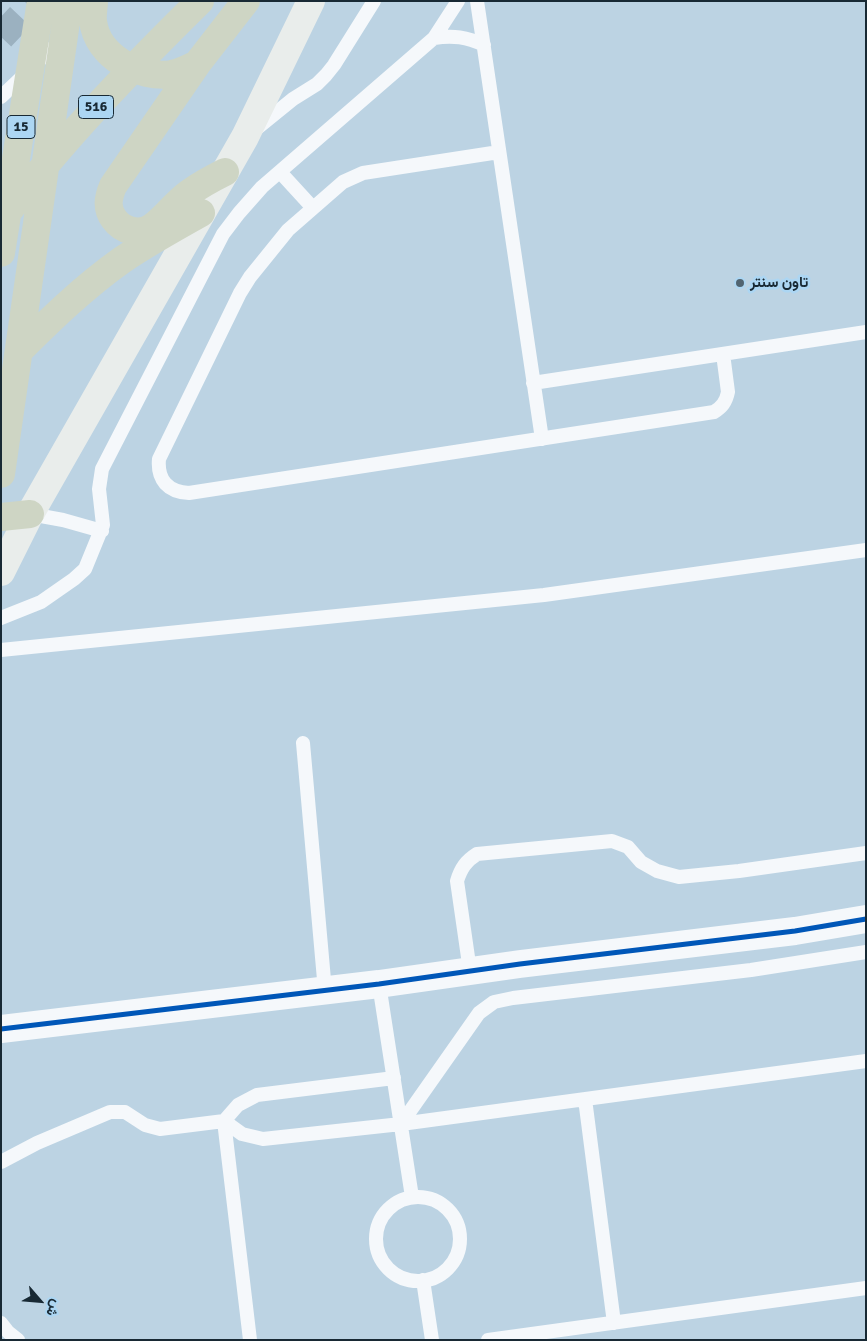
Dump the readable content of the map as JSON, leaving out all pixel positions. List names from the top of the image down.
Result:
{
  "streets": {
    "highway": ["516", "15"]
  },
  "places": ["تاون سنتر"],
  "north": "bottom right"
}
